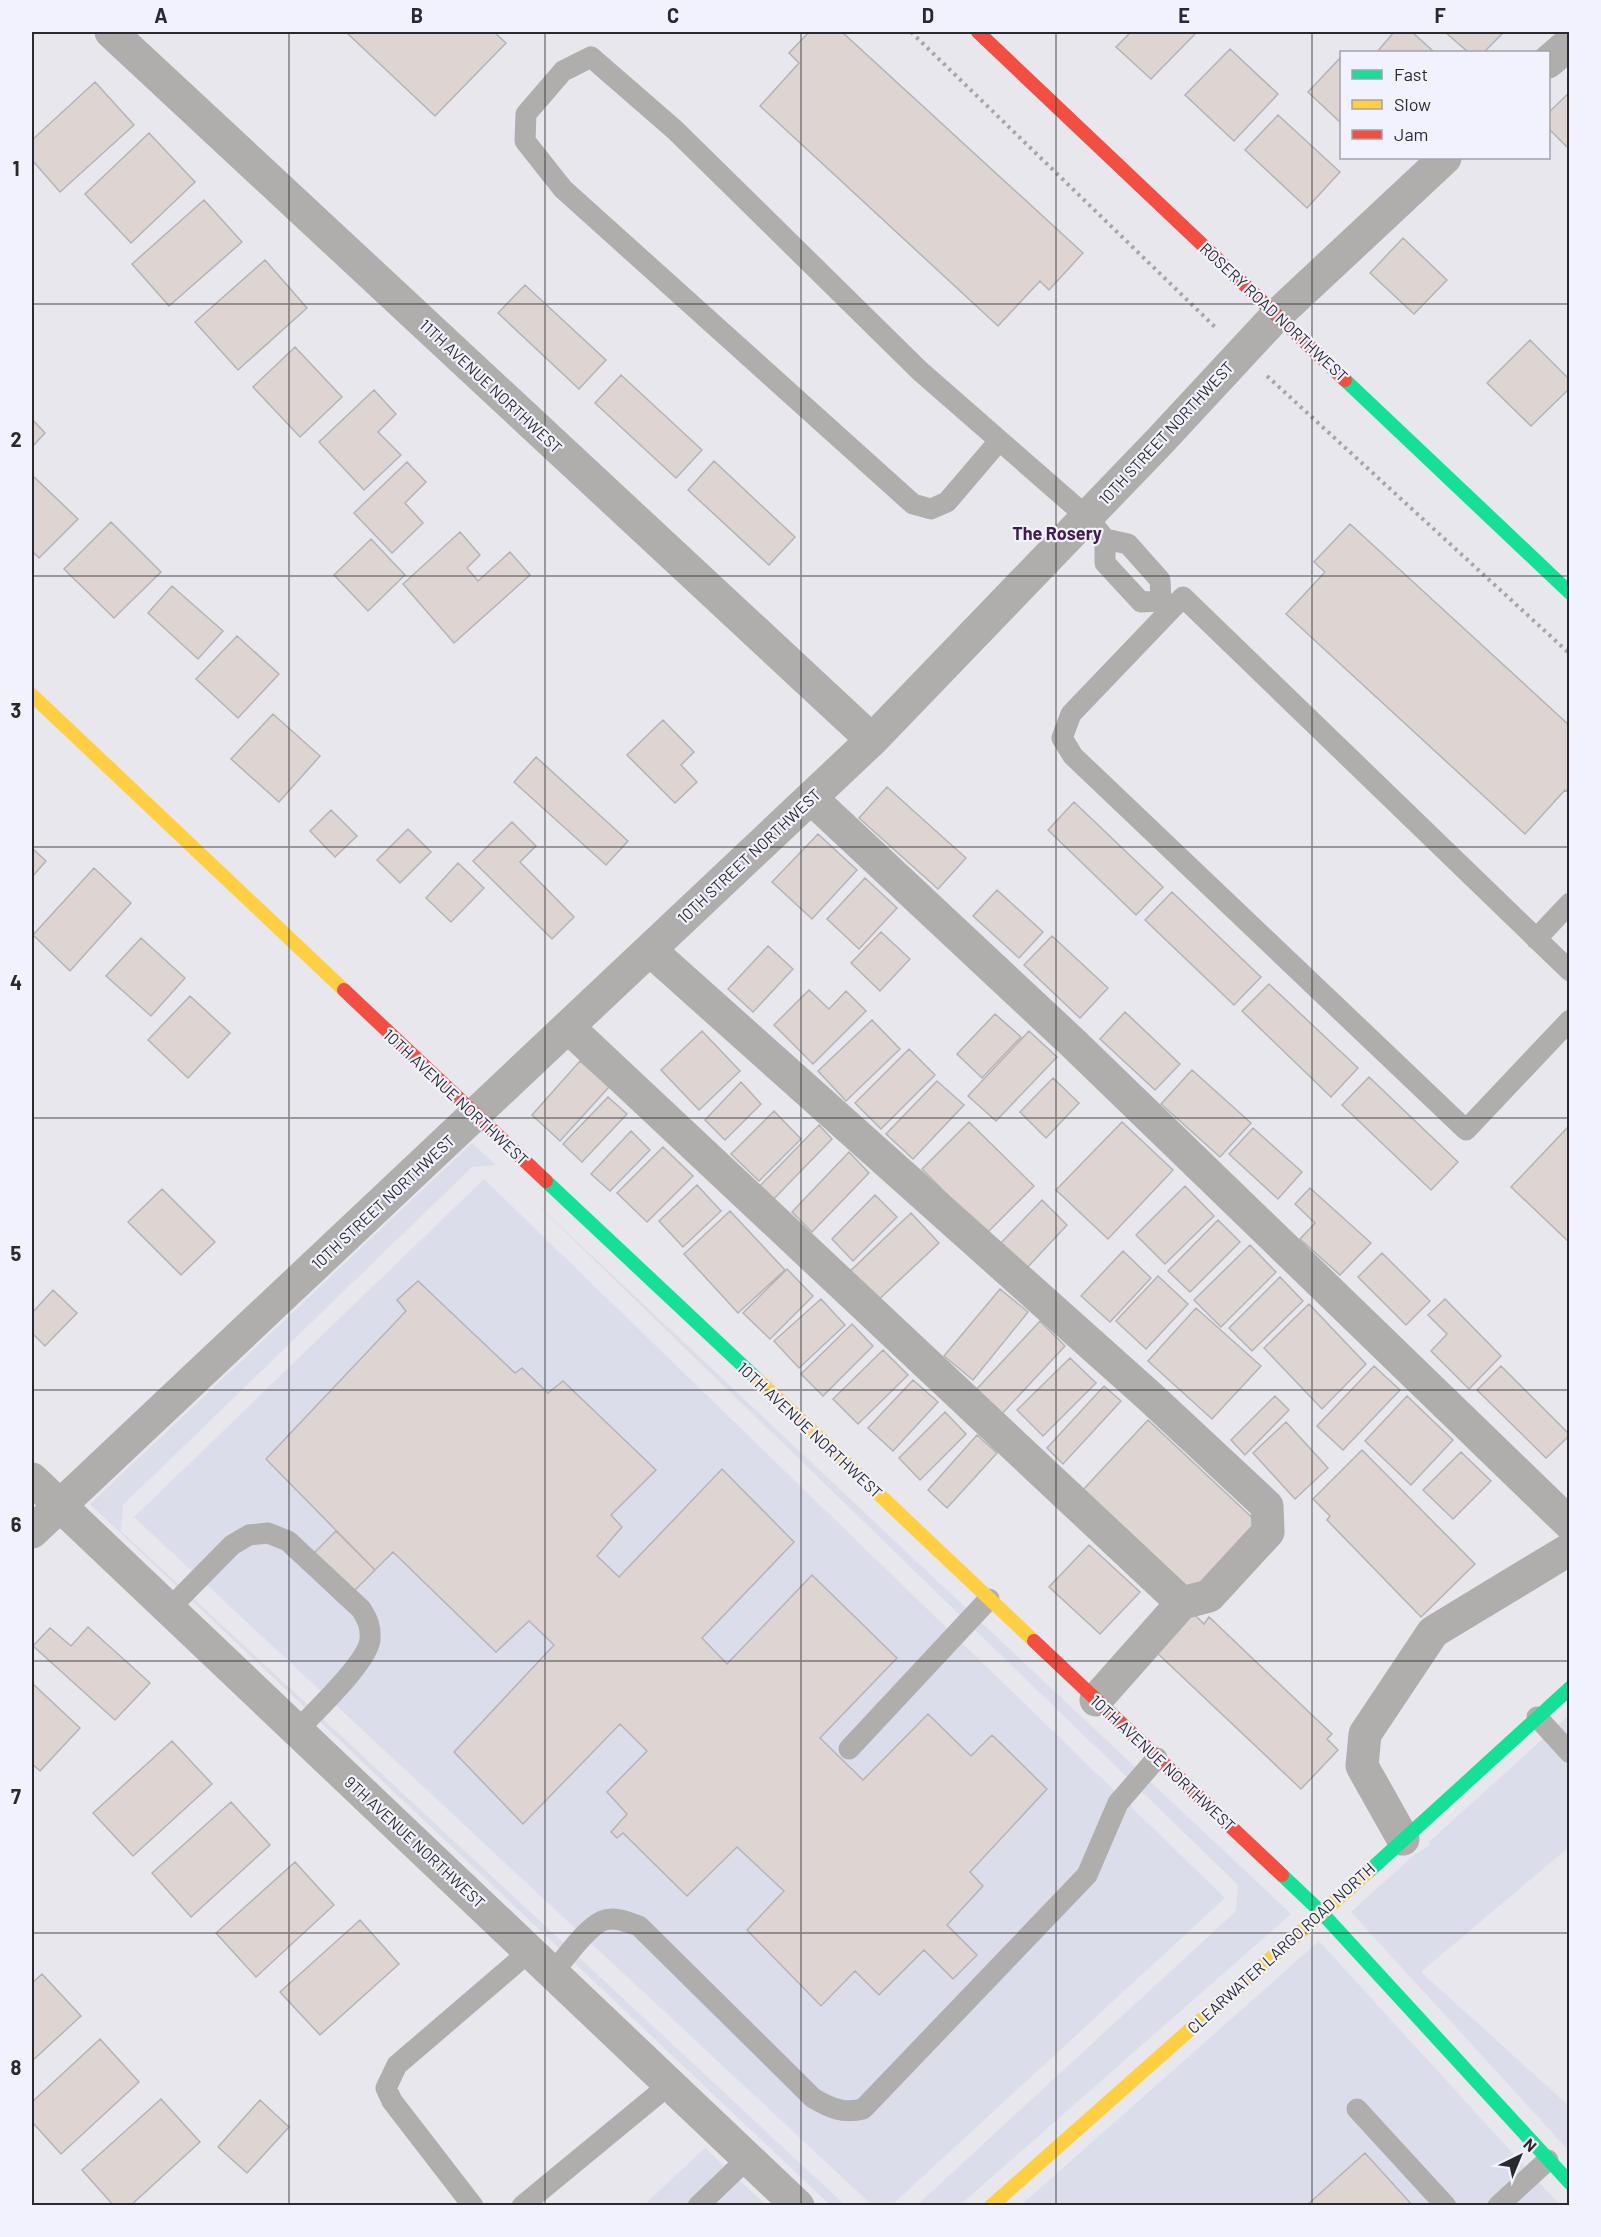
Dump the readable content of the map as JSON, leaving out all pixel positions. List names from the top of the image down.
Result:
{
  "streets": {
    "street": [
      "ROSERY ROAD NORTHWEST",
      "11TH AVENUE NORTHWEST",
      "10TH STREET NORTHWEST",
      "10TH AVENUE NORTHWEST",
      "9TH AVENUE NORTHWEST",
      "CLEARWATER LARGO ROAD NORTH"
    ]
  },
  "crossings": [
    ["ROSERY ROAD NORTHWEST", "10TH STREET NORTHWEST"],
    ["11TH AVENUE NORTHWEST", "10TH STREET NORTHWEST"],
    ["10TH STREET NORTHWEST", "10TH AVENUE NORTHWEST"],
    ["10TH STREET NORTHWEST", "9TH AVENUE NORTHWEST"],
    ["10TH AVENUE NORTHWEST", "CLEARWATER LARGO ROAD NORTH"]
  ],
  "districts": ["The Rosery"],
  "legend": ["Fast", "Slow", "Jam"],
  "north": "top right",
  "grid": {
    "columns": [
      "A",
      "B",
      "C",
      "D",
      "E",
      "F"
    ],
    "rows": [
      "1",
      "2",
      "3",
      "4",
      "5",
      "6",
      "7",
      "8"
    ]
  }
}
